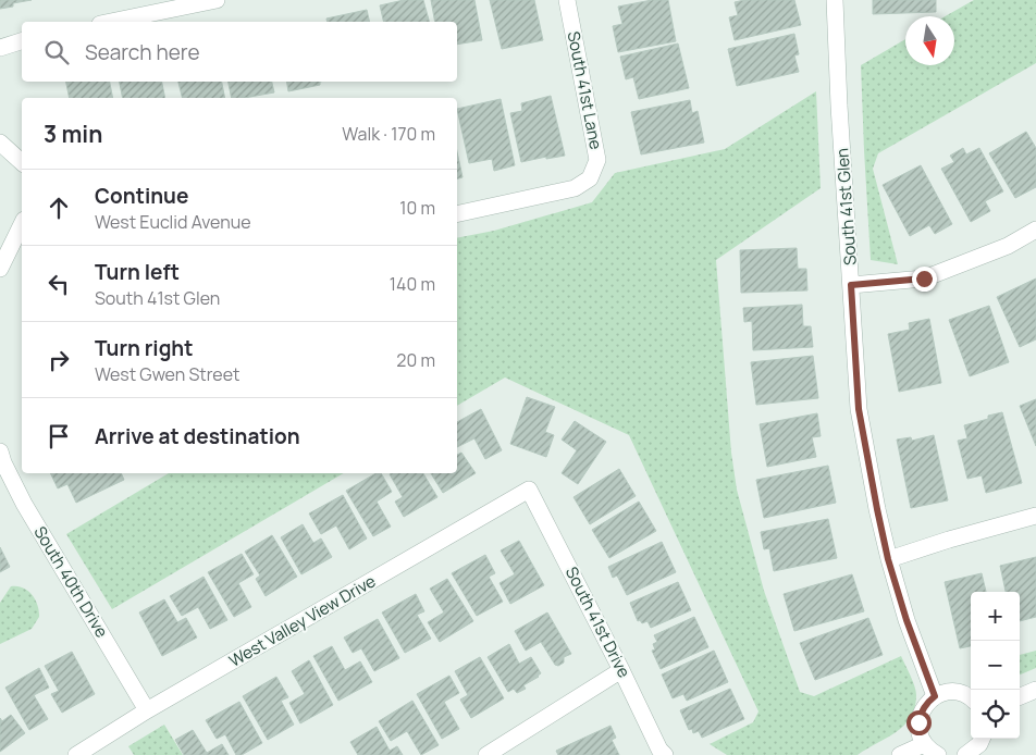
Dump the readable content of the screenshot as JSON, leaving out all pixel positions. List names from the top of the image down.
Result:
{
  "streets": {
    "street": [
      "South 41st Lane",
      "South 41st Glen",
      "South 40th Drive",
      "West Valley View Drive",
      "South 41st Drive"
    ]
  },
  "crossings": [
    ["South 40th Drive", "West Valley View Drive"],
    ["West Valley View Drive", "South 41st Drive"]
  ],
  "north": "bottom",
  "page": {
    "search": "Search here",
    "heading": ["3 min", "Walk · 170 m"],
    "list": [
      ["Continue", "West Euclid Avenue", "10 m"],
      ["Turn left", "South 41st Glen", "140 m"],
      ["Turn right", "West Gwen Street", "20 m"],
      "Arrive at destination"
    ],
    "map_buttons": ["+", "−"]
  }
}
